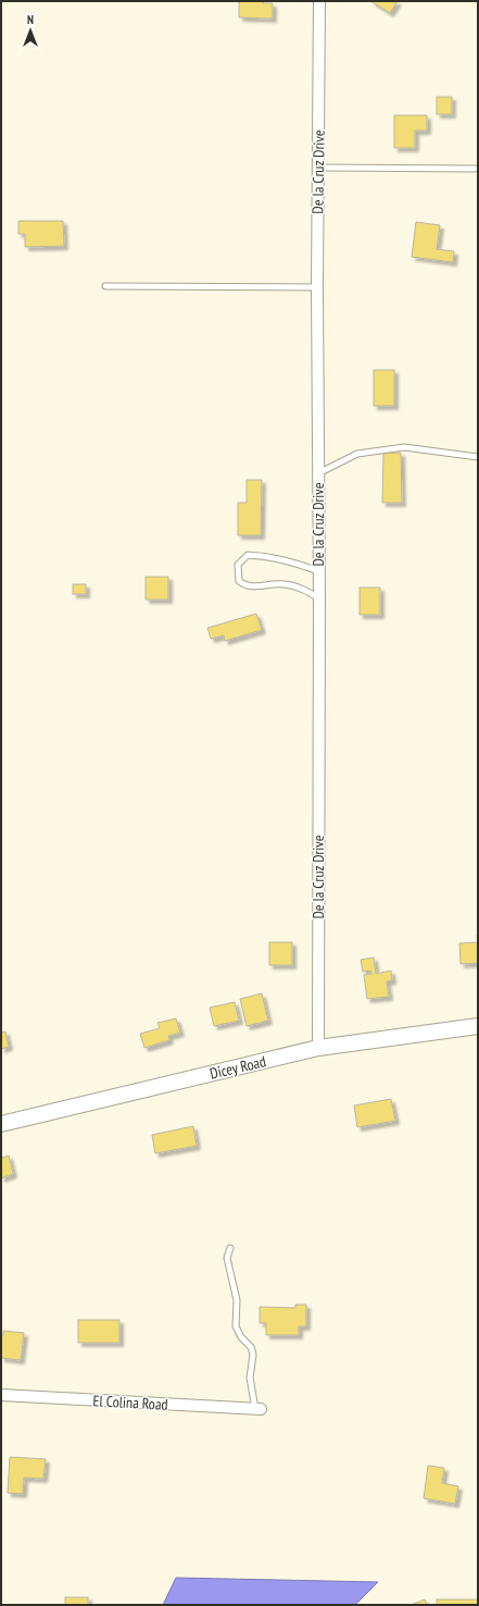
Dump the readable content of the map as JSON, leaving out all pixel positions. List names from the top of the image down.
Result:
{
  "streets": {
    "street": ["De la Cruz Drive", "Dicey Road", "El Colina Road"]
  },
  "crossings": [
    ["De la Cruz Drive", "Dicey Road"]
  ],
  "north": "top"
}
